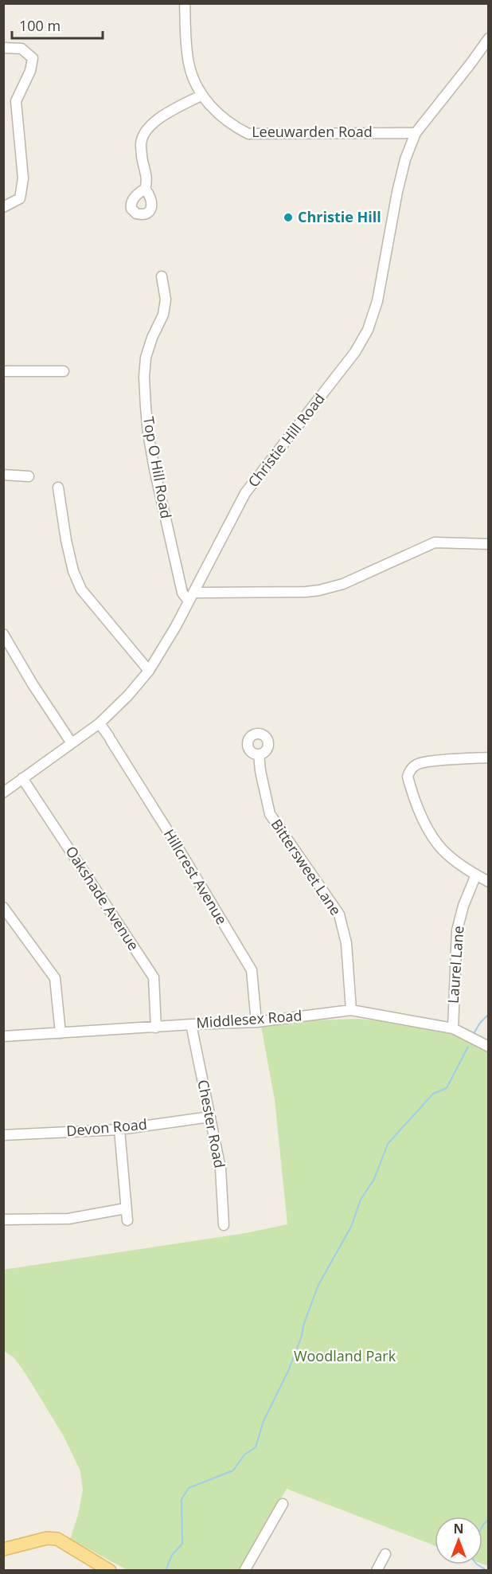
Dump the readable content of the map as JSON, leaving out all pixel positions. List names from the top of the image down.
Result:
{
  "streets": {
    "street": [
      "Leeuwarden Road",
      "Christie Hill Road",
      "Top O Hill Road",
      "Bittersweet Lane",
      "Hillcrest Avenue",
      "Oakshade Avenue",
      "Laurel Lane",
      "Middlesex Road",
      "Chester Road",
      "Devon Road"
    ]
  },
  "crossings": [
    ["Leeuwarden Road", "Christie Hill Road"],
    ["Christie Hill Road", "Top O Hill Road"],
    ["Christie Hill Road", "Hillcrest Avenue"],
    ["Christie Hill Road", "Oakshade Avenue"],
    ["Bittersweet Lane", "Middlesex Road"],
    ["Hillcrest Avenue", "Middlesex Road"],
    ["Oakshade Avenue", "Middlesex Road"],
    ["Laurel Lane", "Middlesex Road"],
    ["Middlesex Road", "Chester Road"],
    ["Chester Road", "Devon Road"]
  ],
  "parks": ["Woodland Park"],
  "places": ["Christie Hill"],
  "scale_bar": "100 m",
  "north": "top"
}
